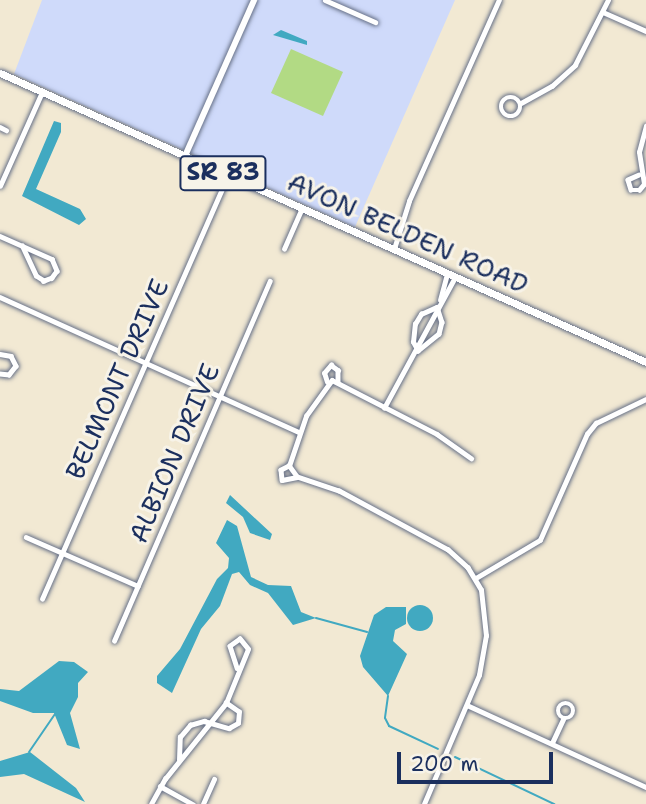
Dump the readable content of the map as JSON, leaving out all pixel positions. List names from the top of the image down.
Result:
{
  "streets": {
    "main road": ["SR 83", "AVON BELDEN ROAD"],
    "street": ["BELMONT DRIVE", "ALBION DRIVE"]
  },
  "crossings": [
    ["AVON BELDEN ROAD", "BELMONT DRIVE"]
  ],
  "scale_bar": "200 m"
}
